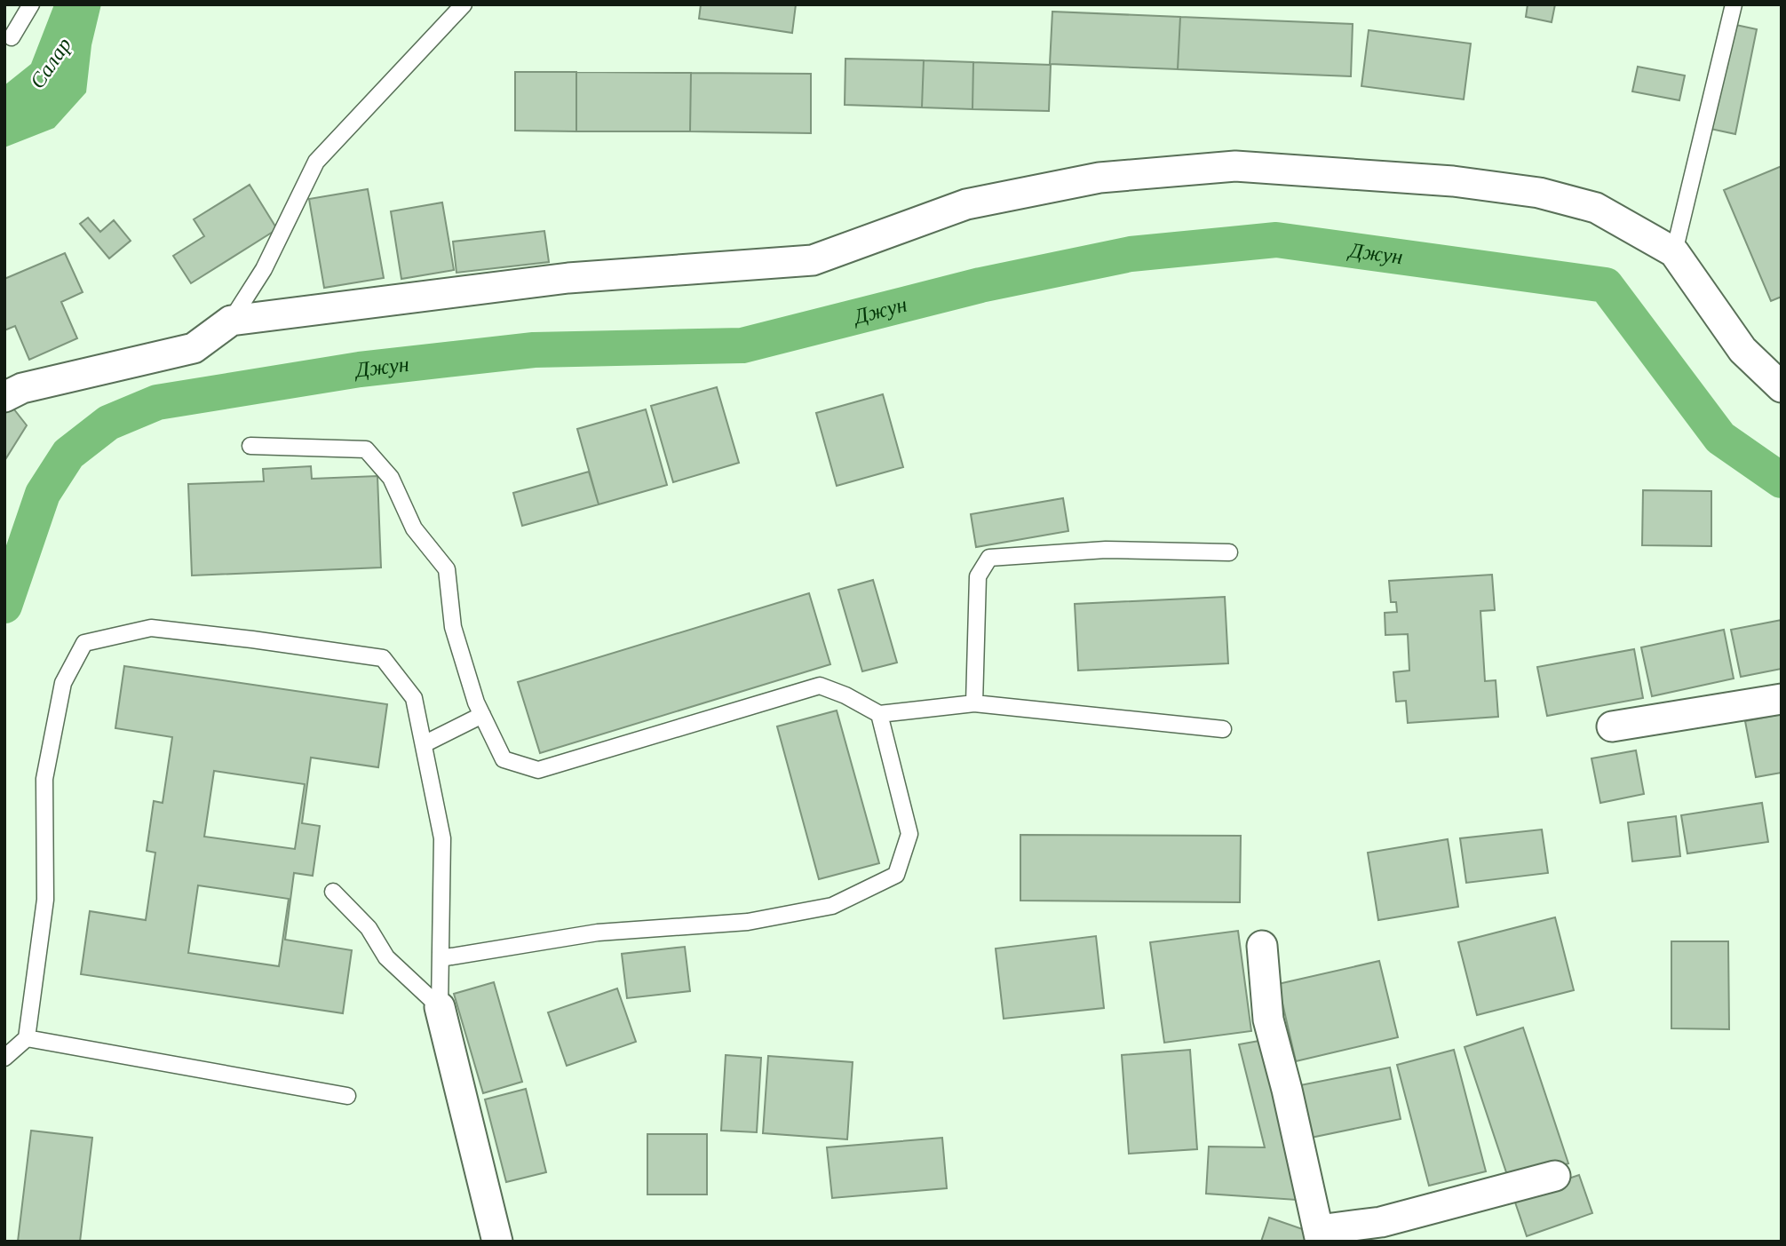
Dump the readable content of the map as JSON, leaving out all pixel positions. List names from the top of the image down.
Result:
{
  "water": ["Салар", "Джун"]
}
